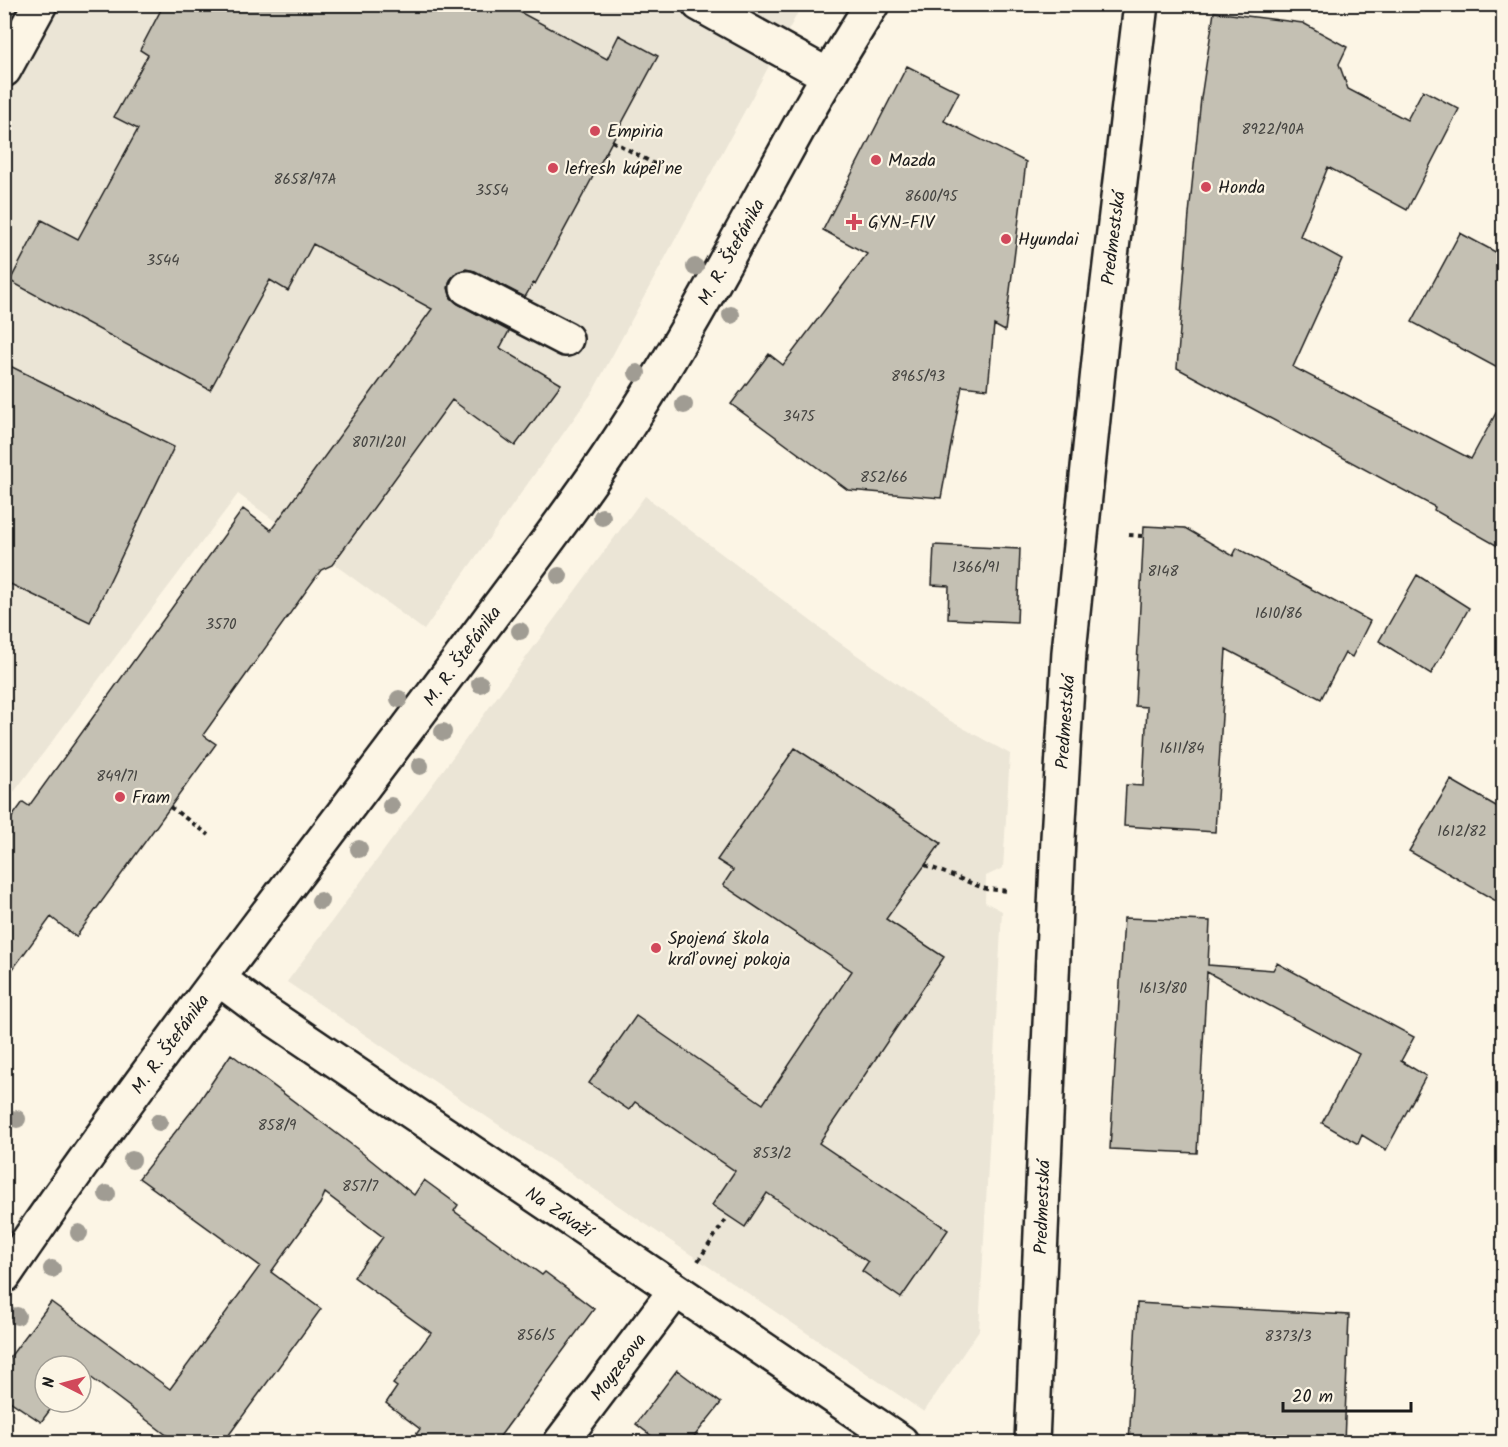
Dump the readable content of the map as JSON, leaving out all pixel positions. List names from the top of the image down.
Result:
{
  "streets": {
    "street": [
      "Predmestská",
      "M. R. Štefánika",
      "Na Závaží",
      "Moyzesova"
    ]
  },
  "crossings": [
    ["M. R. Štefánika", "Na Závaží"],
    ["Na Závaží", "Moyzesova"]
  ],
  "places": {
    "other": [
      "Empiria",
      "Mazda",
      "lefresh kúpeľne",
      "Honda",
      "Hyundai",
      "Fram",
      "Spojená škola kráľovnej pokoja"
    ],
    "health": ["GYN-FIV"]
  },
  "house_numbers": [
    "8922/90A",
    "8658/97A",
    "3554",
    "8600/95",
    "3544",
    "8965/93",
    "3475",
    "8071/201",
    "852/66",
    "1366/91",
    "8148",
    "1610/86",
    "3570",
    "1611/84",
    "849/71",
    "1612/82",
    "1613/80",
    "858/9",
    "853/2",
    "857/7",
    "856/5",
    "8373/3"
  ],
  "scale_bar": "20 m",
  "north": "left"
}
